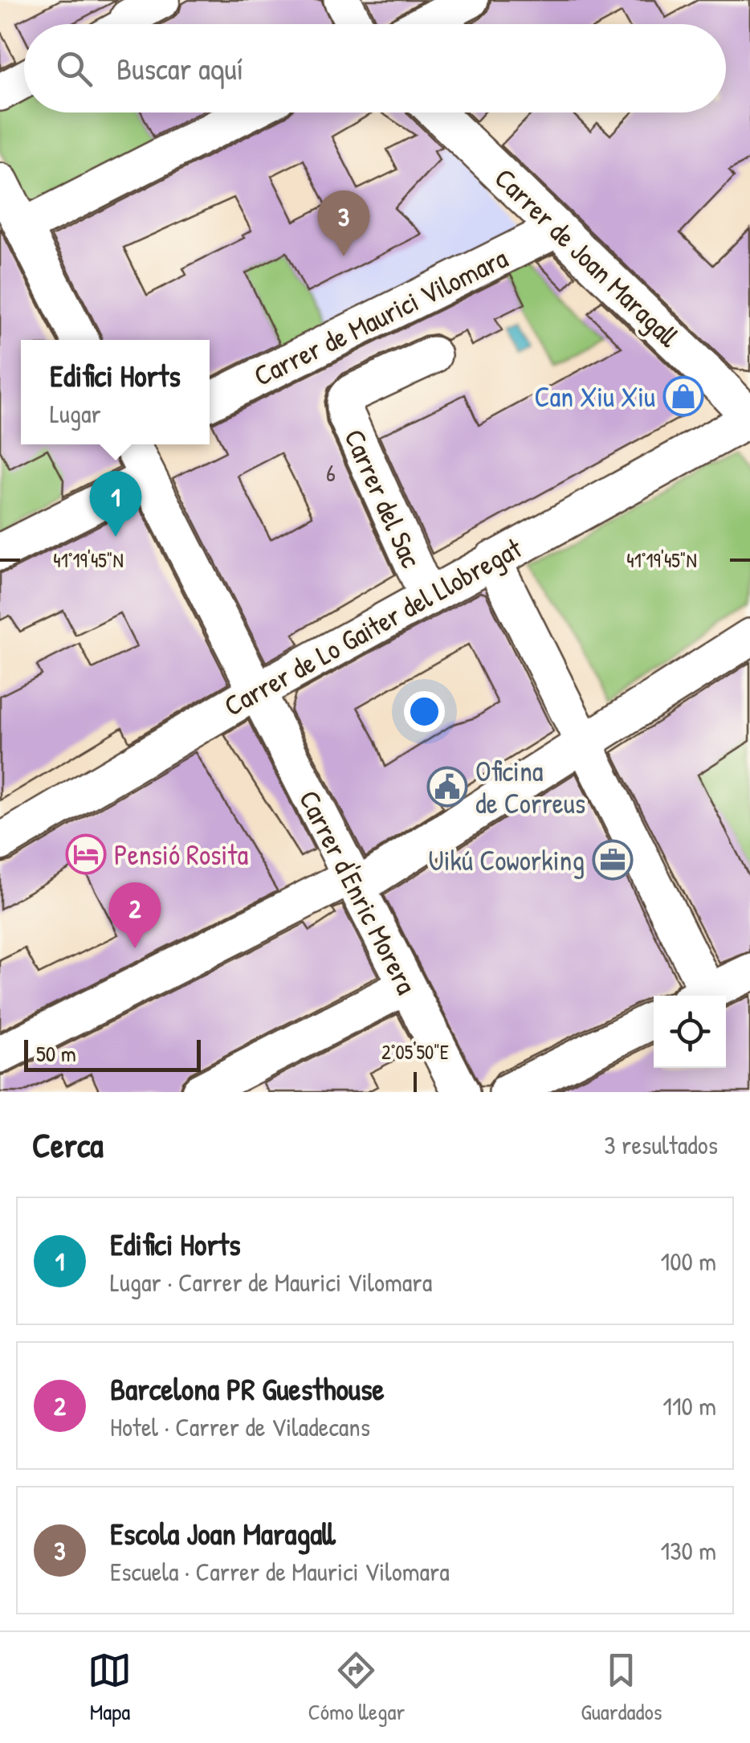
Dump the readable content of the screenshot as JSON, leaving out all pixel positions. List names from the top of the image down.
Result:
{
  "streets": {
    "street": [
      "Carrer de Joan Maragall",
      "Carrer de Maurici Vilomara",
      "Carrer del Sac",
      "Carrer de Lo Gaiter del Llobregat",
      "Carrer d'Enric Morera"
    ]
  },
  "crossings": [
    ["Carrer de Joan Maragall", "Carrer de Maurici Vilomara"],
    ["Carrer de Joan Maragall", "Carrer de Lo Gaiter del Llobregat"],
    ["Carrer del Sac", "Carrer de Lo Gaiter del Llobregat"],
    ["Carrer de Lo Gaiter del Llobregat", "Carrer d'Enric Morera"]
  ],
  "places": {
    "shop": ["Can Xiu Xiu"],
    "public building": ["Oficina de Correus"],
    "hotel": ["Pensió Rosita"],
    "office": ["Uikú Coworking"]
  },
  "house_numbers": ["6"],
  "scale_bar": "50 m",
  "page": {
    "search": "Buscar aquí",
    "pins": ["3", "1", "2"],
    "popup": ["Edifici Horts", "Lugar"],
    "scale": "50 m",
    "heading": ["Cerca", "3 resultados"],
    "list": [
      {
        "mark": "1",
        "name": "Edifici Horts",
        "note": "Lugar · Carrer de Maurici Vilomara",
        "value": "100 m"
      },
      {
        "mark": "2",
        "name": "Barcelona PR Guesthouse",
        "note": "Hotel · Carrer de Viladecans",
        "value": "110 m"
      },
      {
        "mark": "3",
        "name": "Escola Joan Maragall",
        "note": "Escuela · Carrer de Maurici Vilomara",
        "value": "130 m"
      }
    ],
    "nav": ["Mapa", "Cómo llegar", "Guardados"]
  },
  "coordinates": ["41°19'45\"N", "2°05'50\"E"]
}
